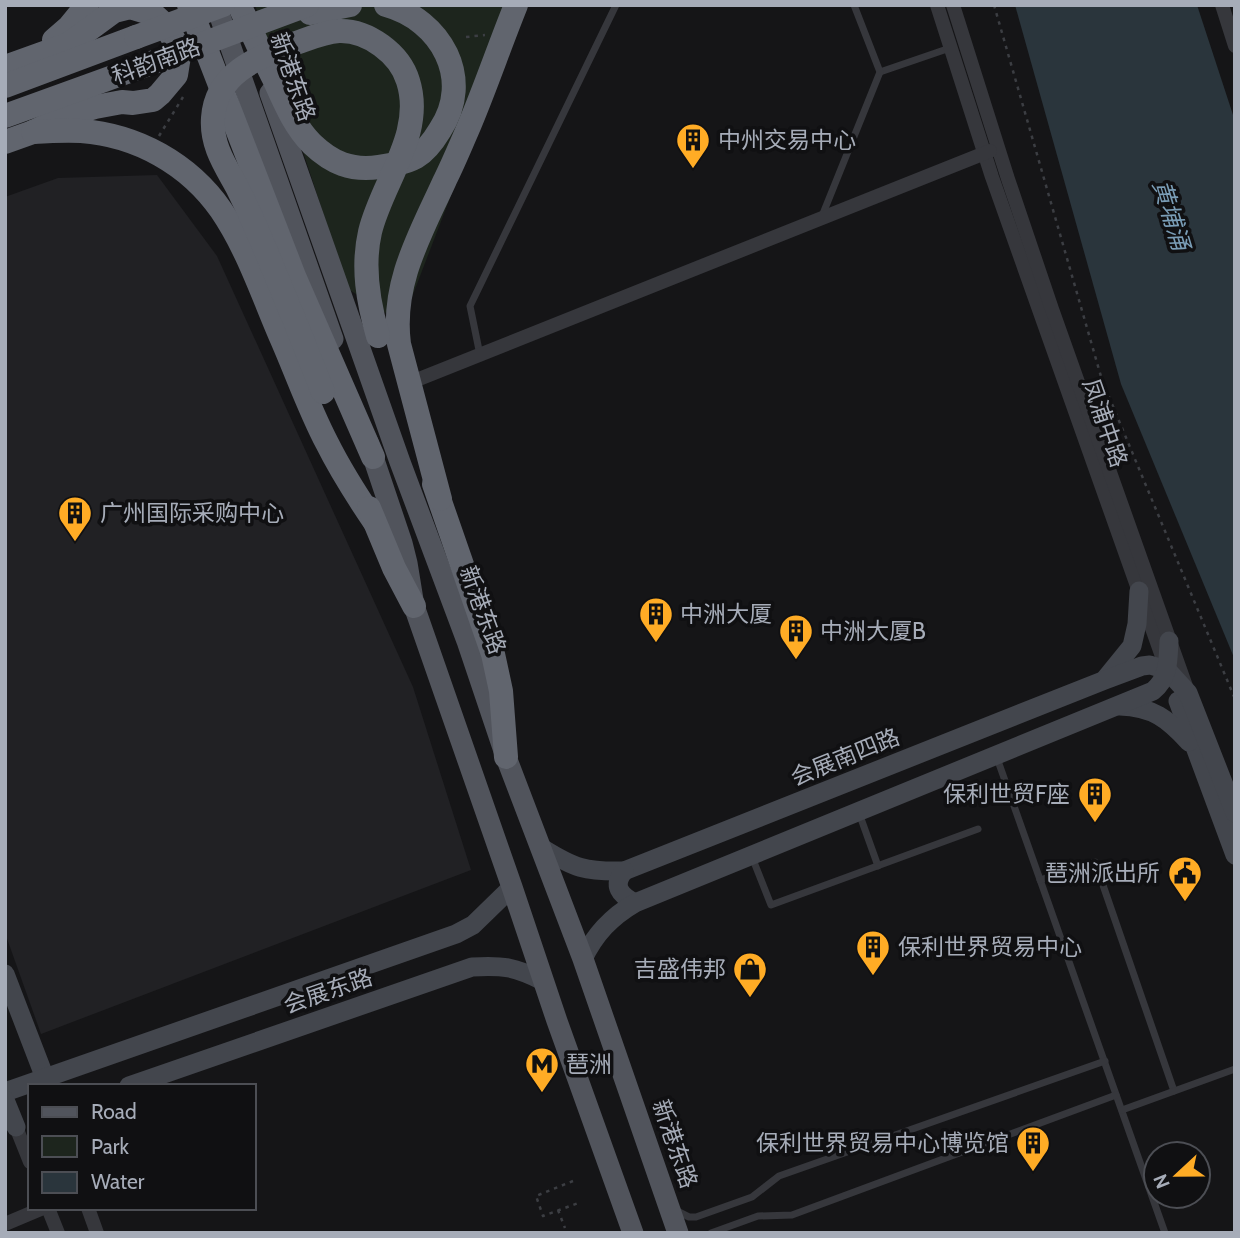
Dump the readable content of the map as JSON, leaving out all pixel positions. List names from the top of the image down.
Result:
{
  "streets": {
    "highway": ["科韵南路"],
    "main road": ["新港东路"],
    "street": ["凤浦中路", "会展南四路", "会展东路"]
  },
  "crossings": [
    ["科韵南路", "新港东路"],
    ["新港东路", "会展南四路"],
    ["凤浦中路", "会展南四路"]
  ],
  "water": ["黄埔涌"],
  "places": {
    "building": [
      "中州交易中心",
      "广州国际采购中心",
      "中洲大厦",
      "中洲大厦B",
      "保利世贸F座",
      "保利世界贸易中心",
      "保利世界贸易中心博览馆"
    ],
    "public building": ["琶洲派出所"],
    "shop": ["吉盛伟邦"],
    "metro station": ["琶洲"]
  },
  "legend": ["Road", "Park", "Water"],
  "north": "left"
}
